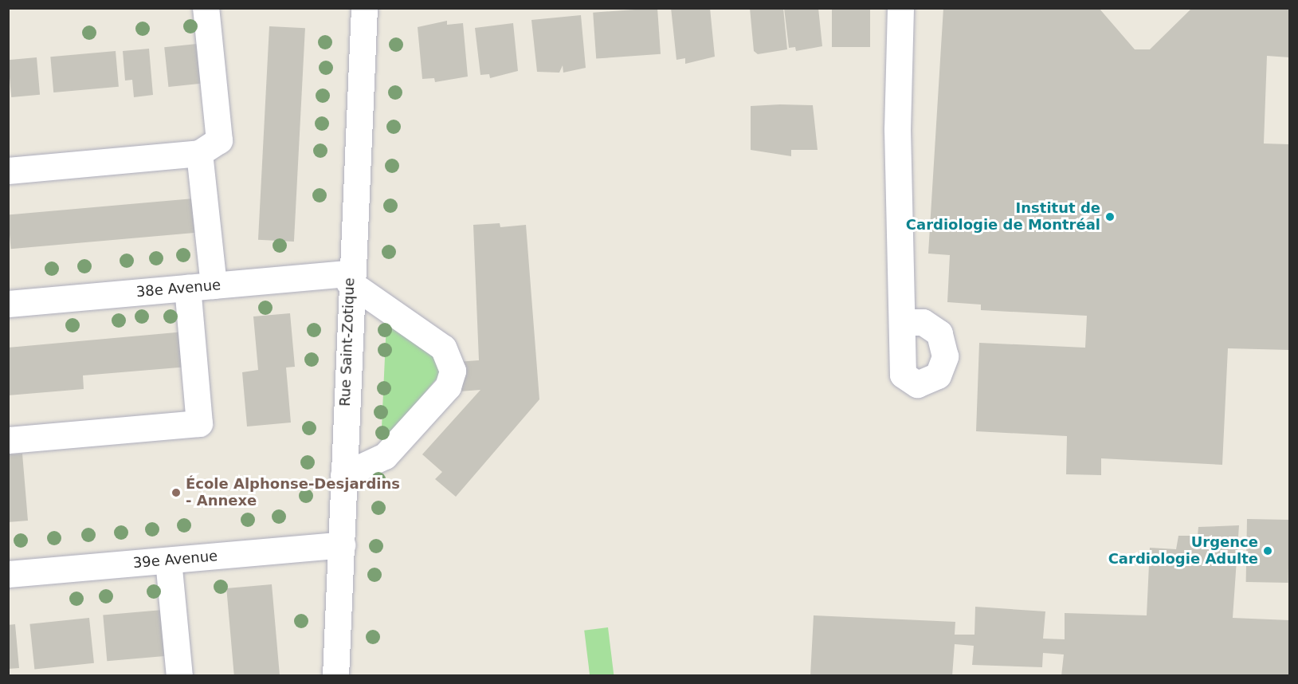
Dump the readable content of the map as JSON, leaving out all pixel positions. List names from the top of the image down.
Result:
{
  "streets": {
    "street": ["38e Avenue", "Rue Saint-Zotique", "39e Avenue"]
  },
  "crossings": [
    ["38e Avenue", "Rue Saint-Zotique"],
    ["Rue Saint-Zotique", "39e Avenue"]
  ],
  "places": ["Institut de Cardiologie de Montréal", "École Alphonse-Desjardins - Annexe", "Urgence Cardiologie Adulte"]
}
